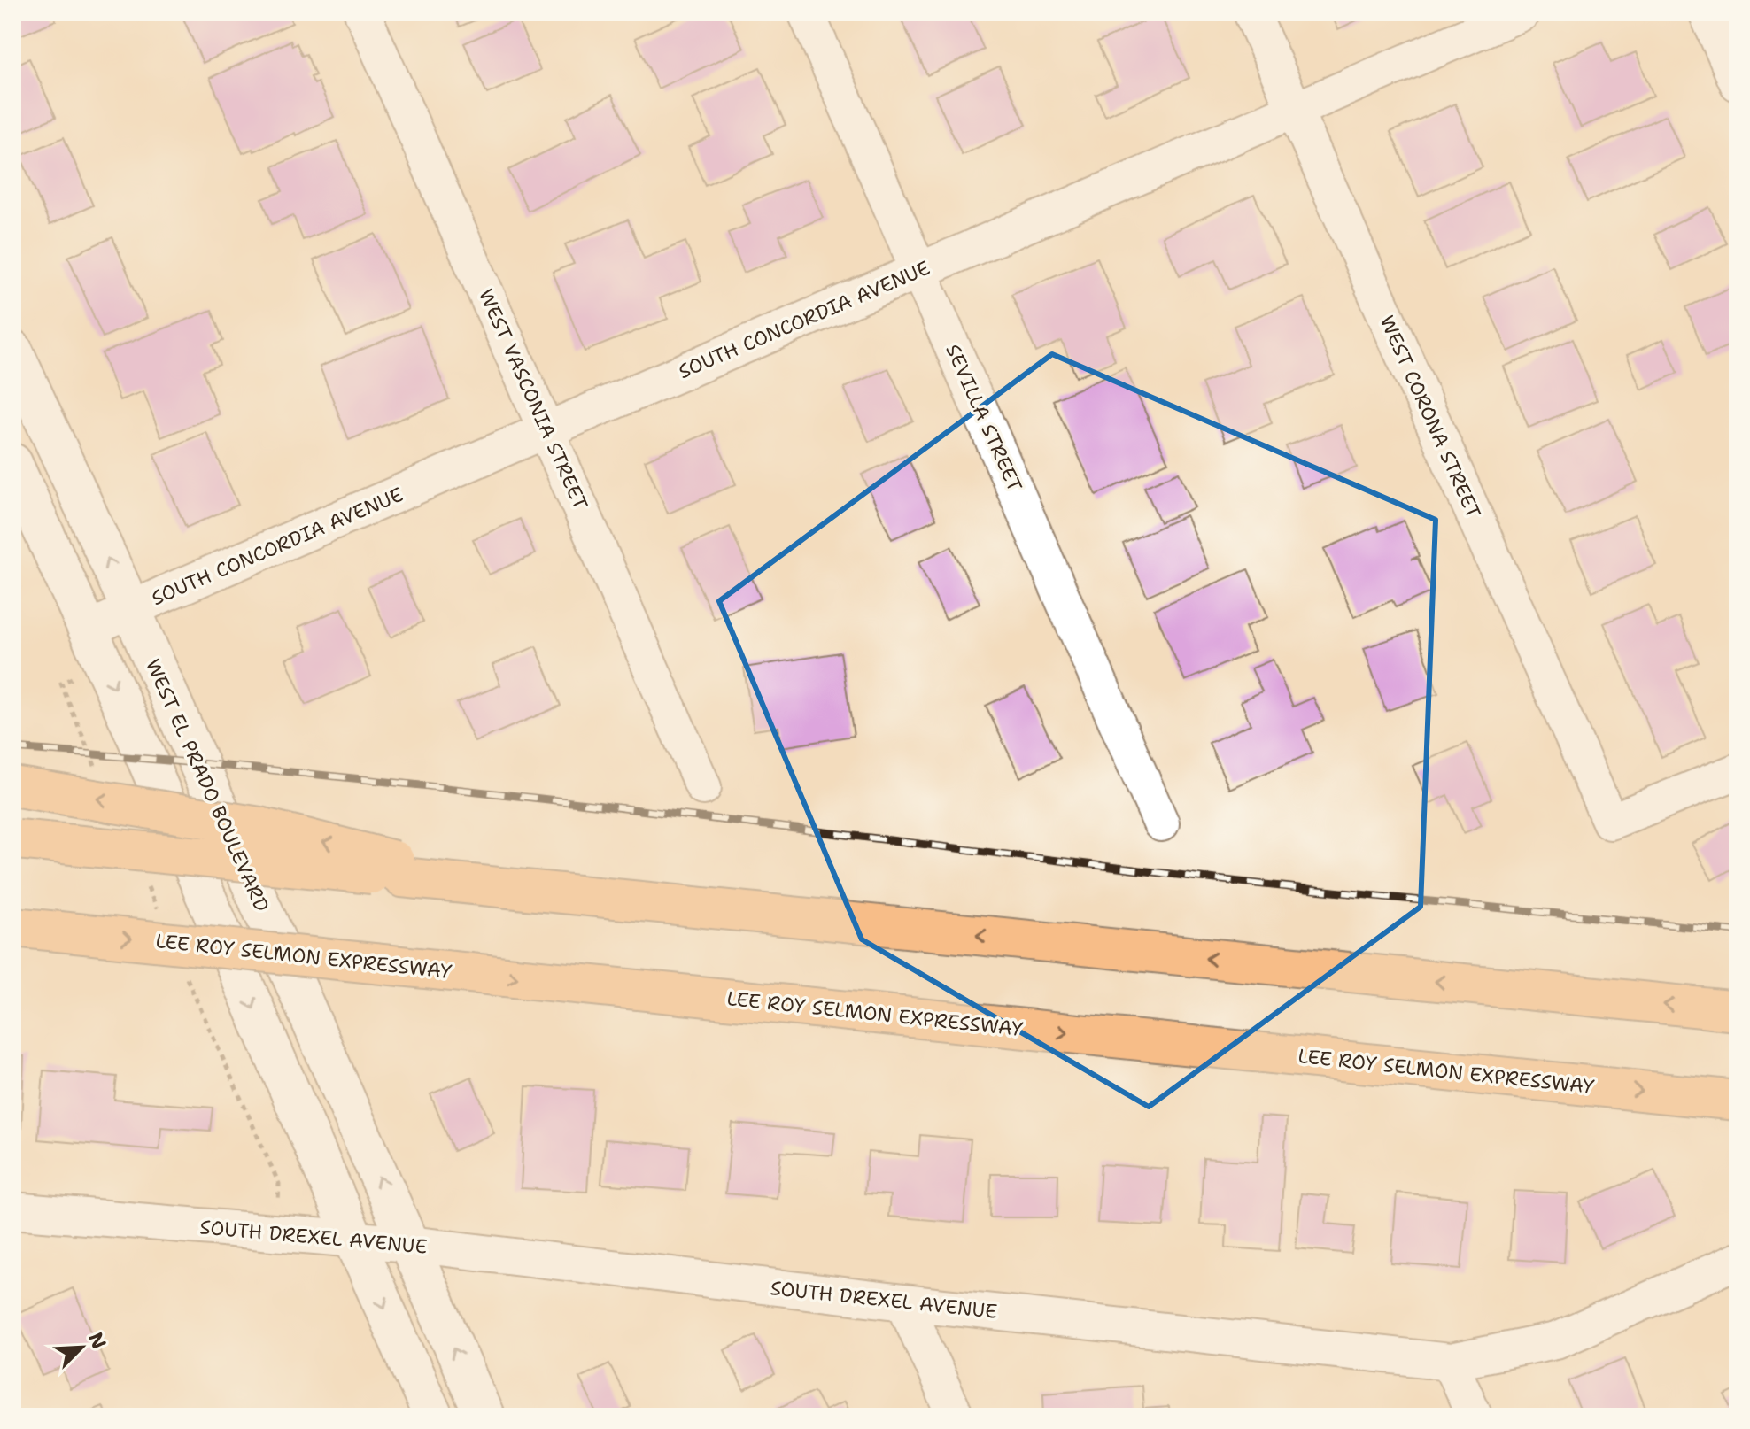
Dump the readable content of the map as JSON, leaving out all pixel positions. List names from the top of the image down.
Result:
{
  "streets": {
    "highway": ["LEE ROY SELMON EXPRESSWAY"],
    "street": [
      "SOUTH CONCORDIA AVENUE",
      "WEST VASCONIA STREET",
      "WEST CORONA STREET",
      "SEVILLA STREET",
      "WEST EL PRADO BOULEVARD",
      "SOUTH DREXEL AVENUE"
    ]
  },
  "crossings": [
    ["SOUTH CONCORDIA AVENUE", "WEST VASCONIA STREET"],
    ["SOUTH CONCORDIA AVENUE", "WEST CORONA STREET"],
    ["SOUTH CONCORDIA AVENUE", "SEVILLA STREET"],
    ["SOUTH CONCORDIA AVENUE", "WEST EL PRADO BOULEVARD"],
    ["WEST EL PRADO BOULEVARD", "SOUTH DREXEL AVENUE"]
  ],
  "north": "top right"
}
